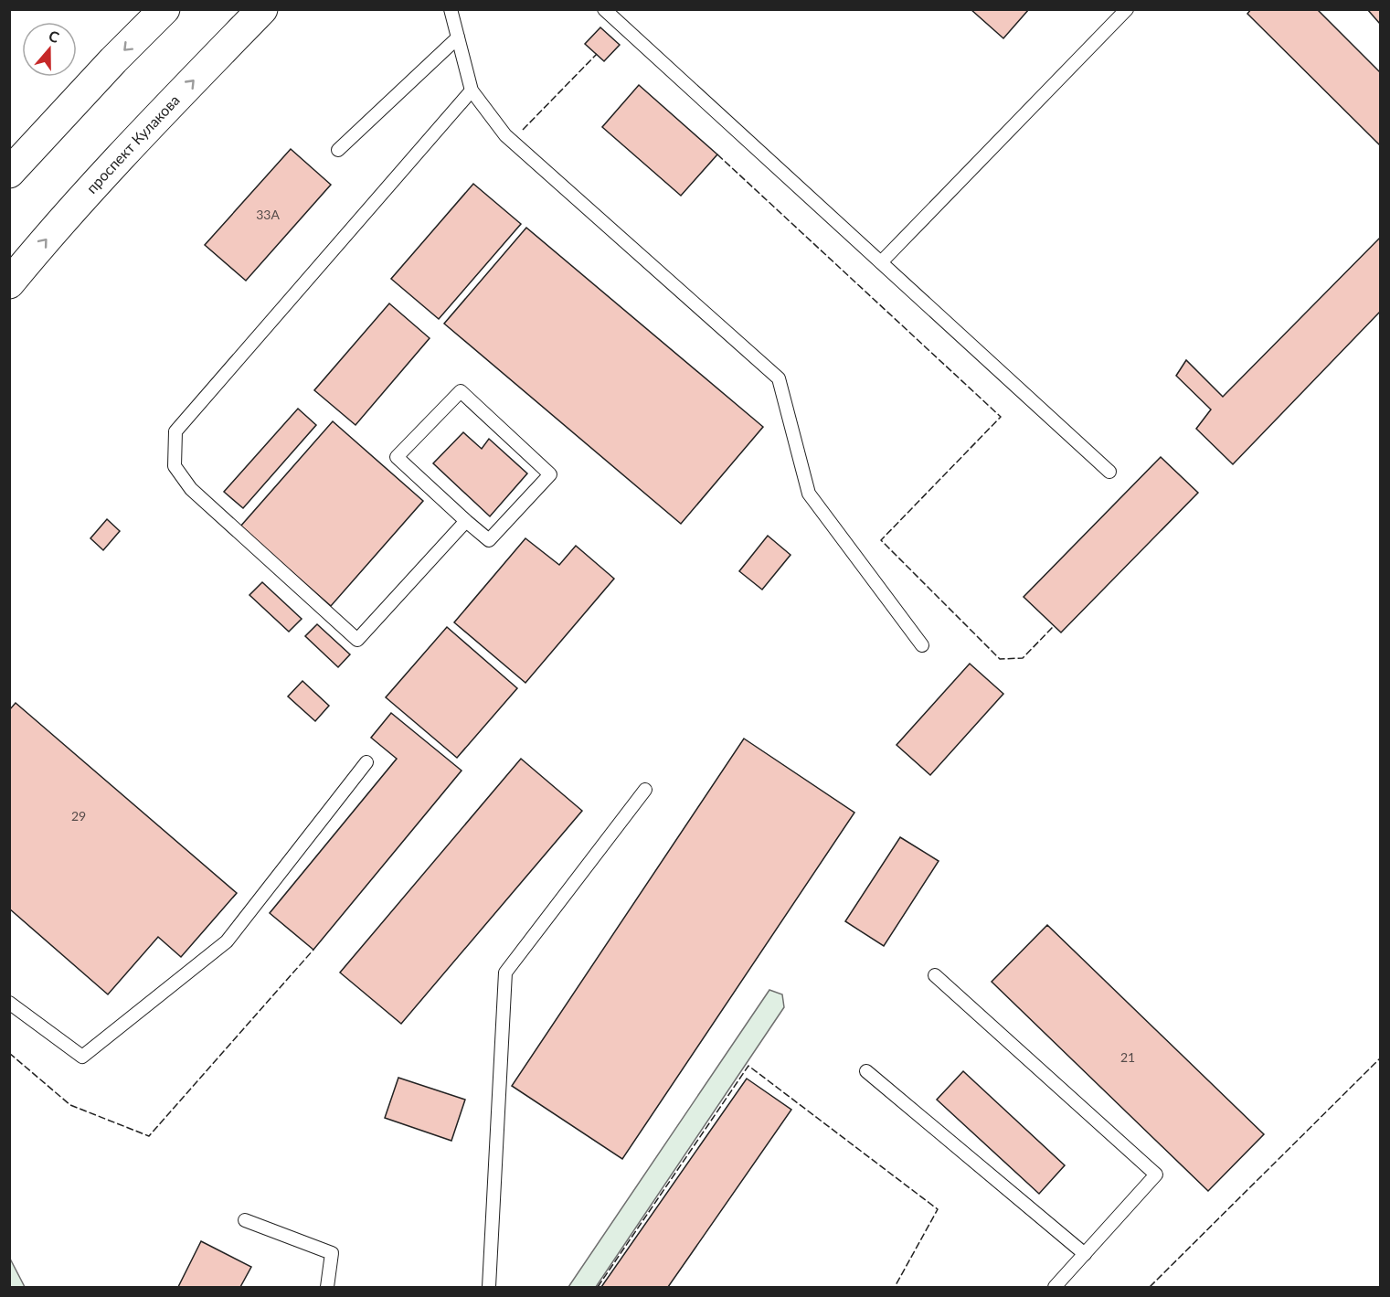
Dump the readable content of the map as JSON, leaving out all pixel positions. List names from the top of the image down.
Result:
{
  "streets": {
    "main road": ["проспект Кулакова"]
  },
  "house_numbers": ["33А", "29", "21"],
  "north": "top"
}
